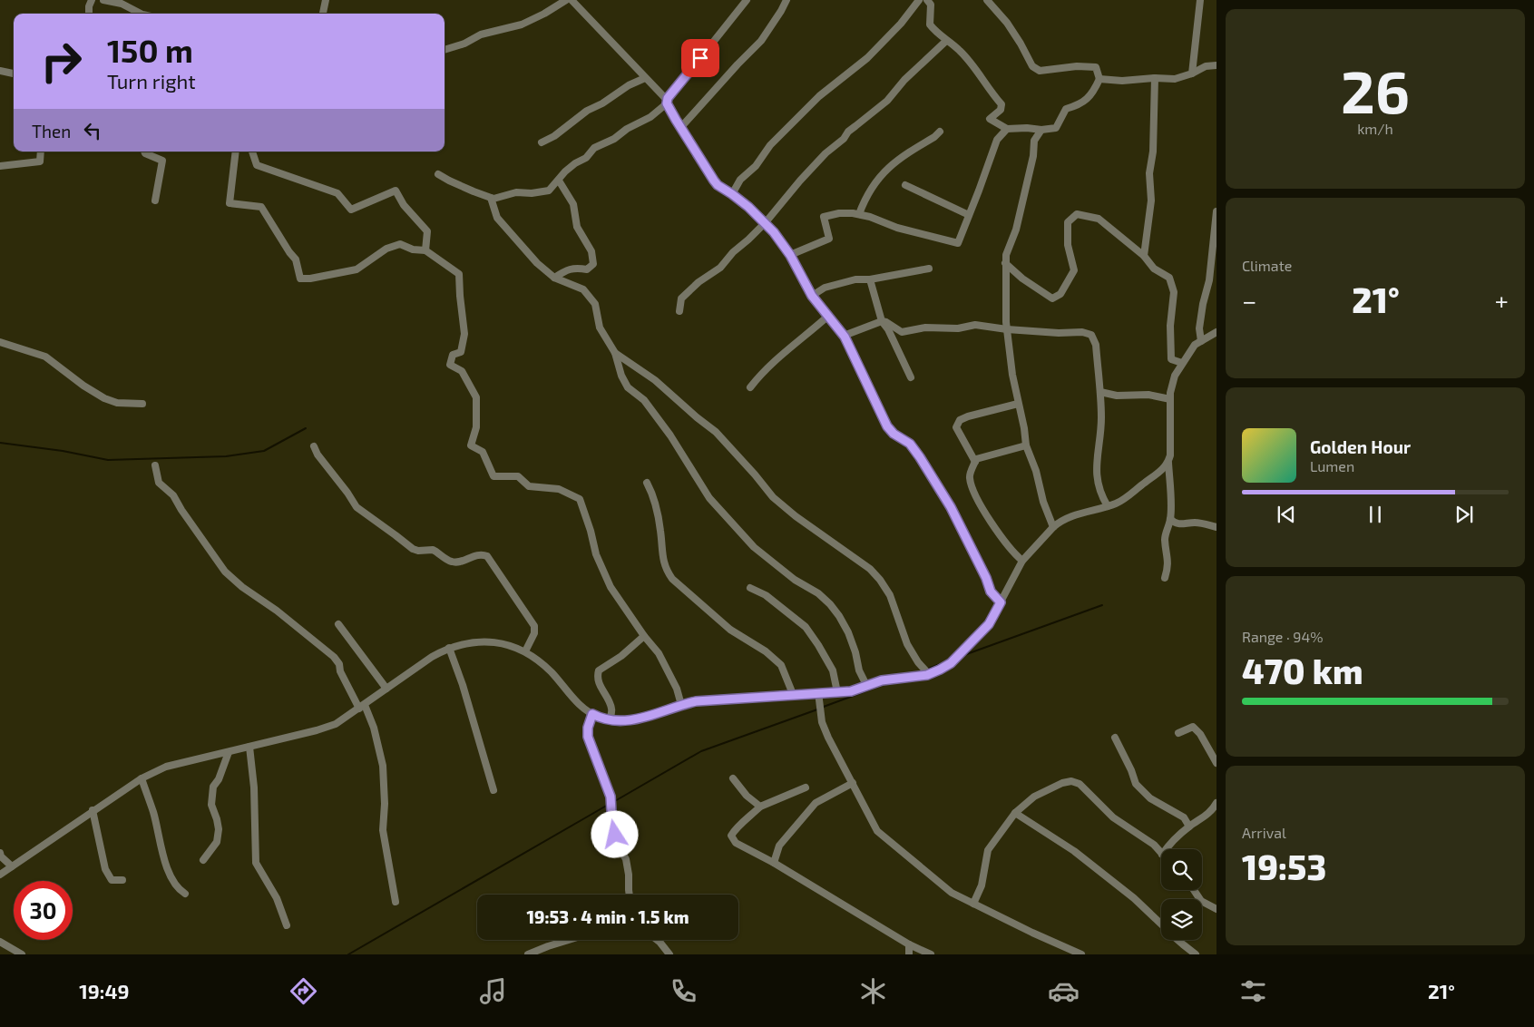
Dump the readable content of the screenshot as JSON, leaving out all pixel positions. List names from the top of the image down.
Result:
{
  "page": {
    "tile": [
      ["26", "km/h"],
      "Climate",
      ["Range · 94%", "470 km"],
      ["Arrival", "19:53"]
    ],
    "turn": ["150 m", "Turn right"],
    "then": "Then",
    "heat": ["−", "21°", "+"],
    "song": ["Golden Hour", "Lumen"],
    "limit": "30",
    "trip": "19:53 · 4 min · 1.5 km",
    "tabs": ["19:49", "21°"]
  }
}
